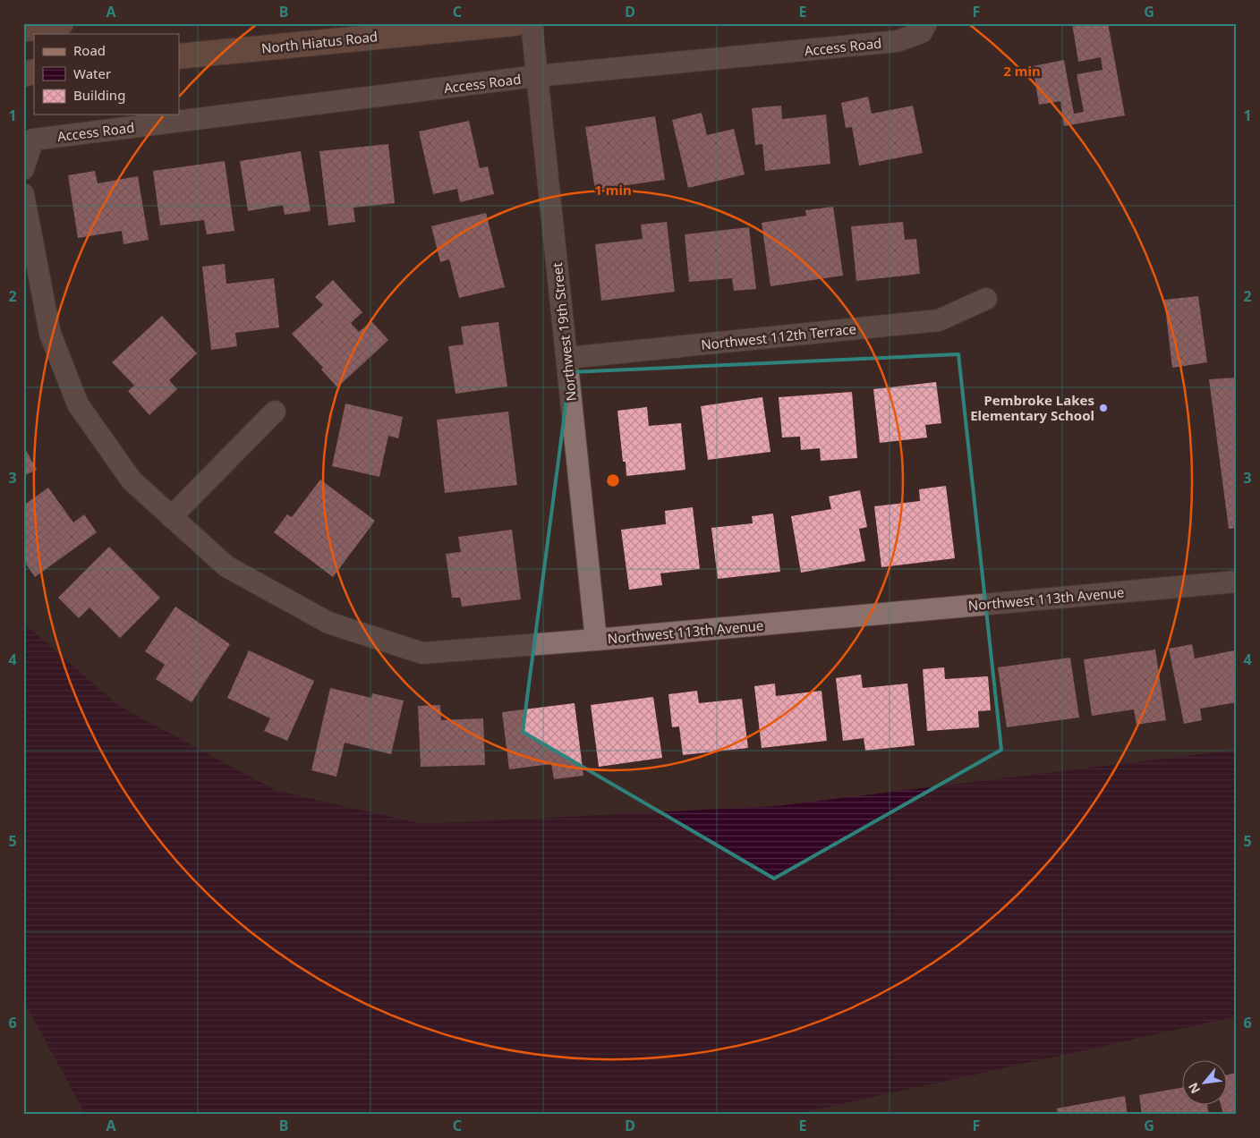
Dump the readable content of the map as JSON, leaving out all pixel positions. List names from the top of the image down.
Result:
{
  "streets": {
    "main road": ["North Hiatus Road"],
    "street": [
      "Access Road",
      "Northwest 19th Street",
      "Northwest 112th Terrace",
      "Northwest 113th Avenue"
    ]
  },
  "crossings": [
    ["Access Road", "Northwest 19th Street"],
    ["Northwest 19th Street", "Northwest 112th Terrace"],
    ["Northwest 19th Street", "Northwest 113th Avenue"]
  ],
  "places": ["Pembroke Lakes Elementary School"],
  "legend": ["Road", "Water", "Building"],
  "north": "bottom left",
  "grid": {
    "columns": [
      "A",
      "B",
      "C",
      "D",
      "E",
      "F",
      "G"
    ],
    "rows": [
      "1",
      "2",
      "3",
      "4",
      "5",
      "6"
    ]
  },
  "rings": ["2 min", "1 min"]
}
